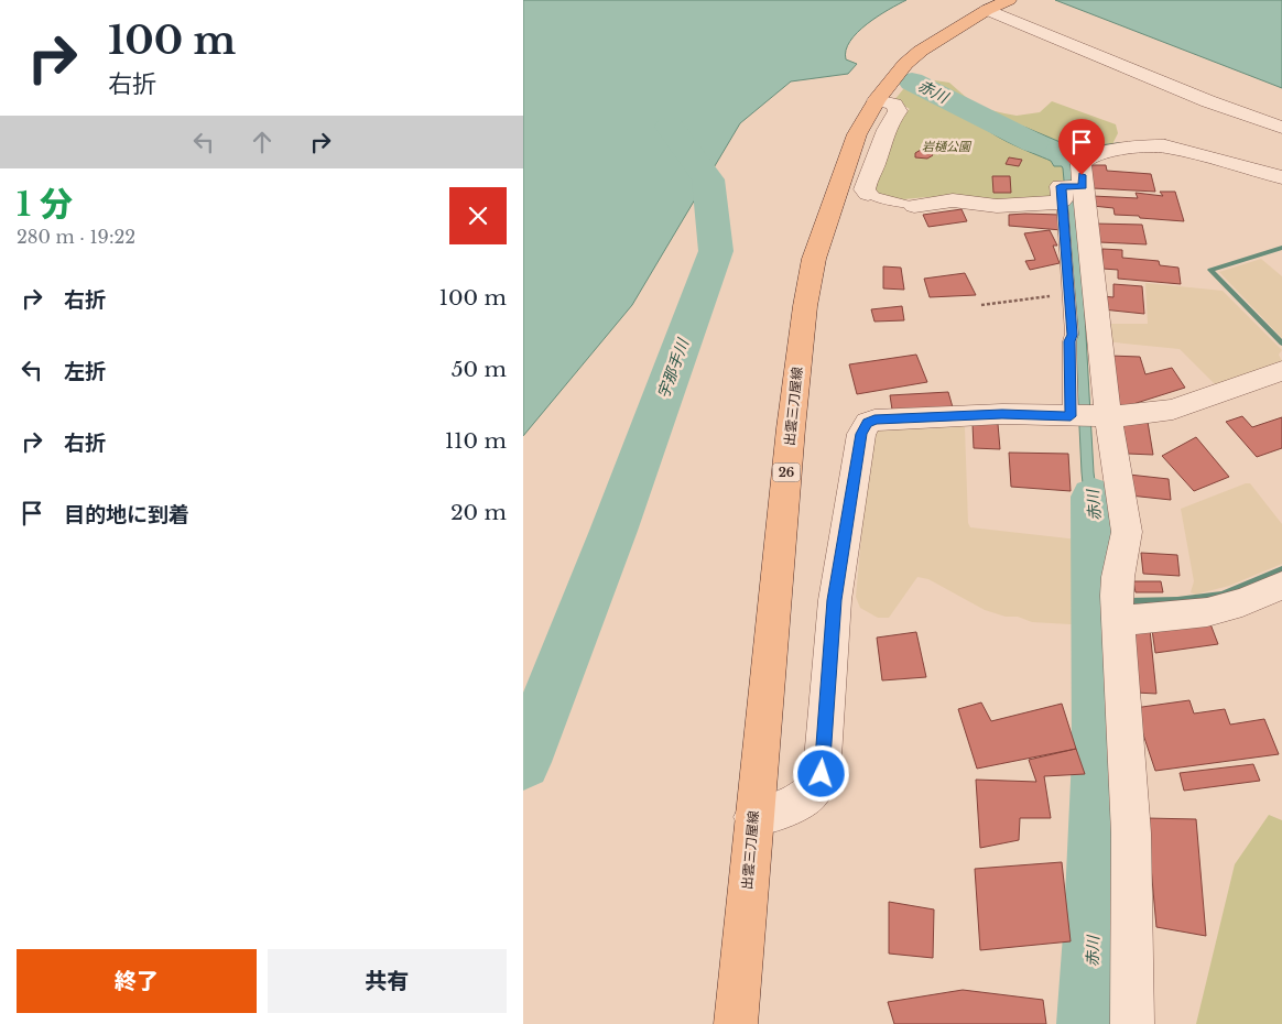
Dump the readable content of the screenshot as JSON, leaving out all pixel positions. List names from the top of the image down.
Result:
{
  "streets": {
    "main road": ["出雲三刀屋線", "26"]
  },
  "water": ["赤川", "宇那手川"],
  "parks": ["岩樋公園"],
  "page": {
    "turn": ["100 m", "右折"],
    "heading": ["1 分", "280 m · 19:22"],
    "list": [
      {
        "name": "右折",
        "value": "100 m"
      },
      {
        "name": "左折",
        "value": "50 m"
      },
      {
        "name": "右折",
        "value": "110 m"
      },
      {
        "name": "目的地に到着",
        "value": "20 m"
      }
    ],
    "buttons": ["終了", "共有"]
  }
}
